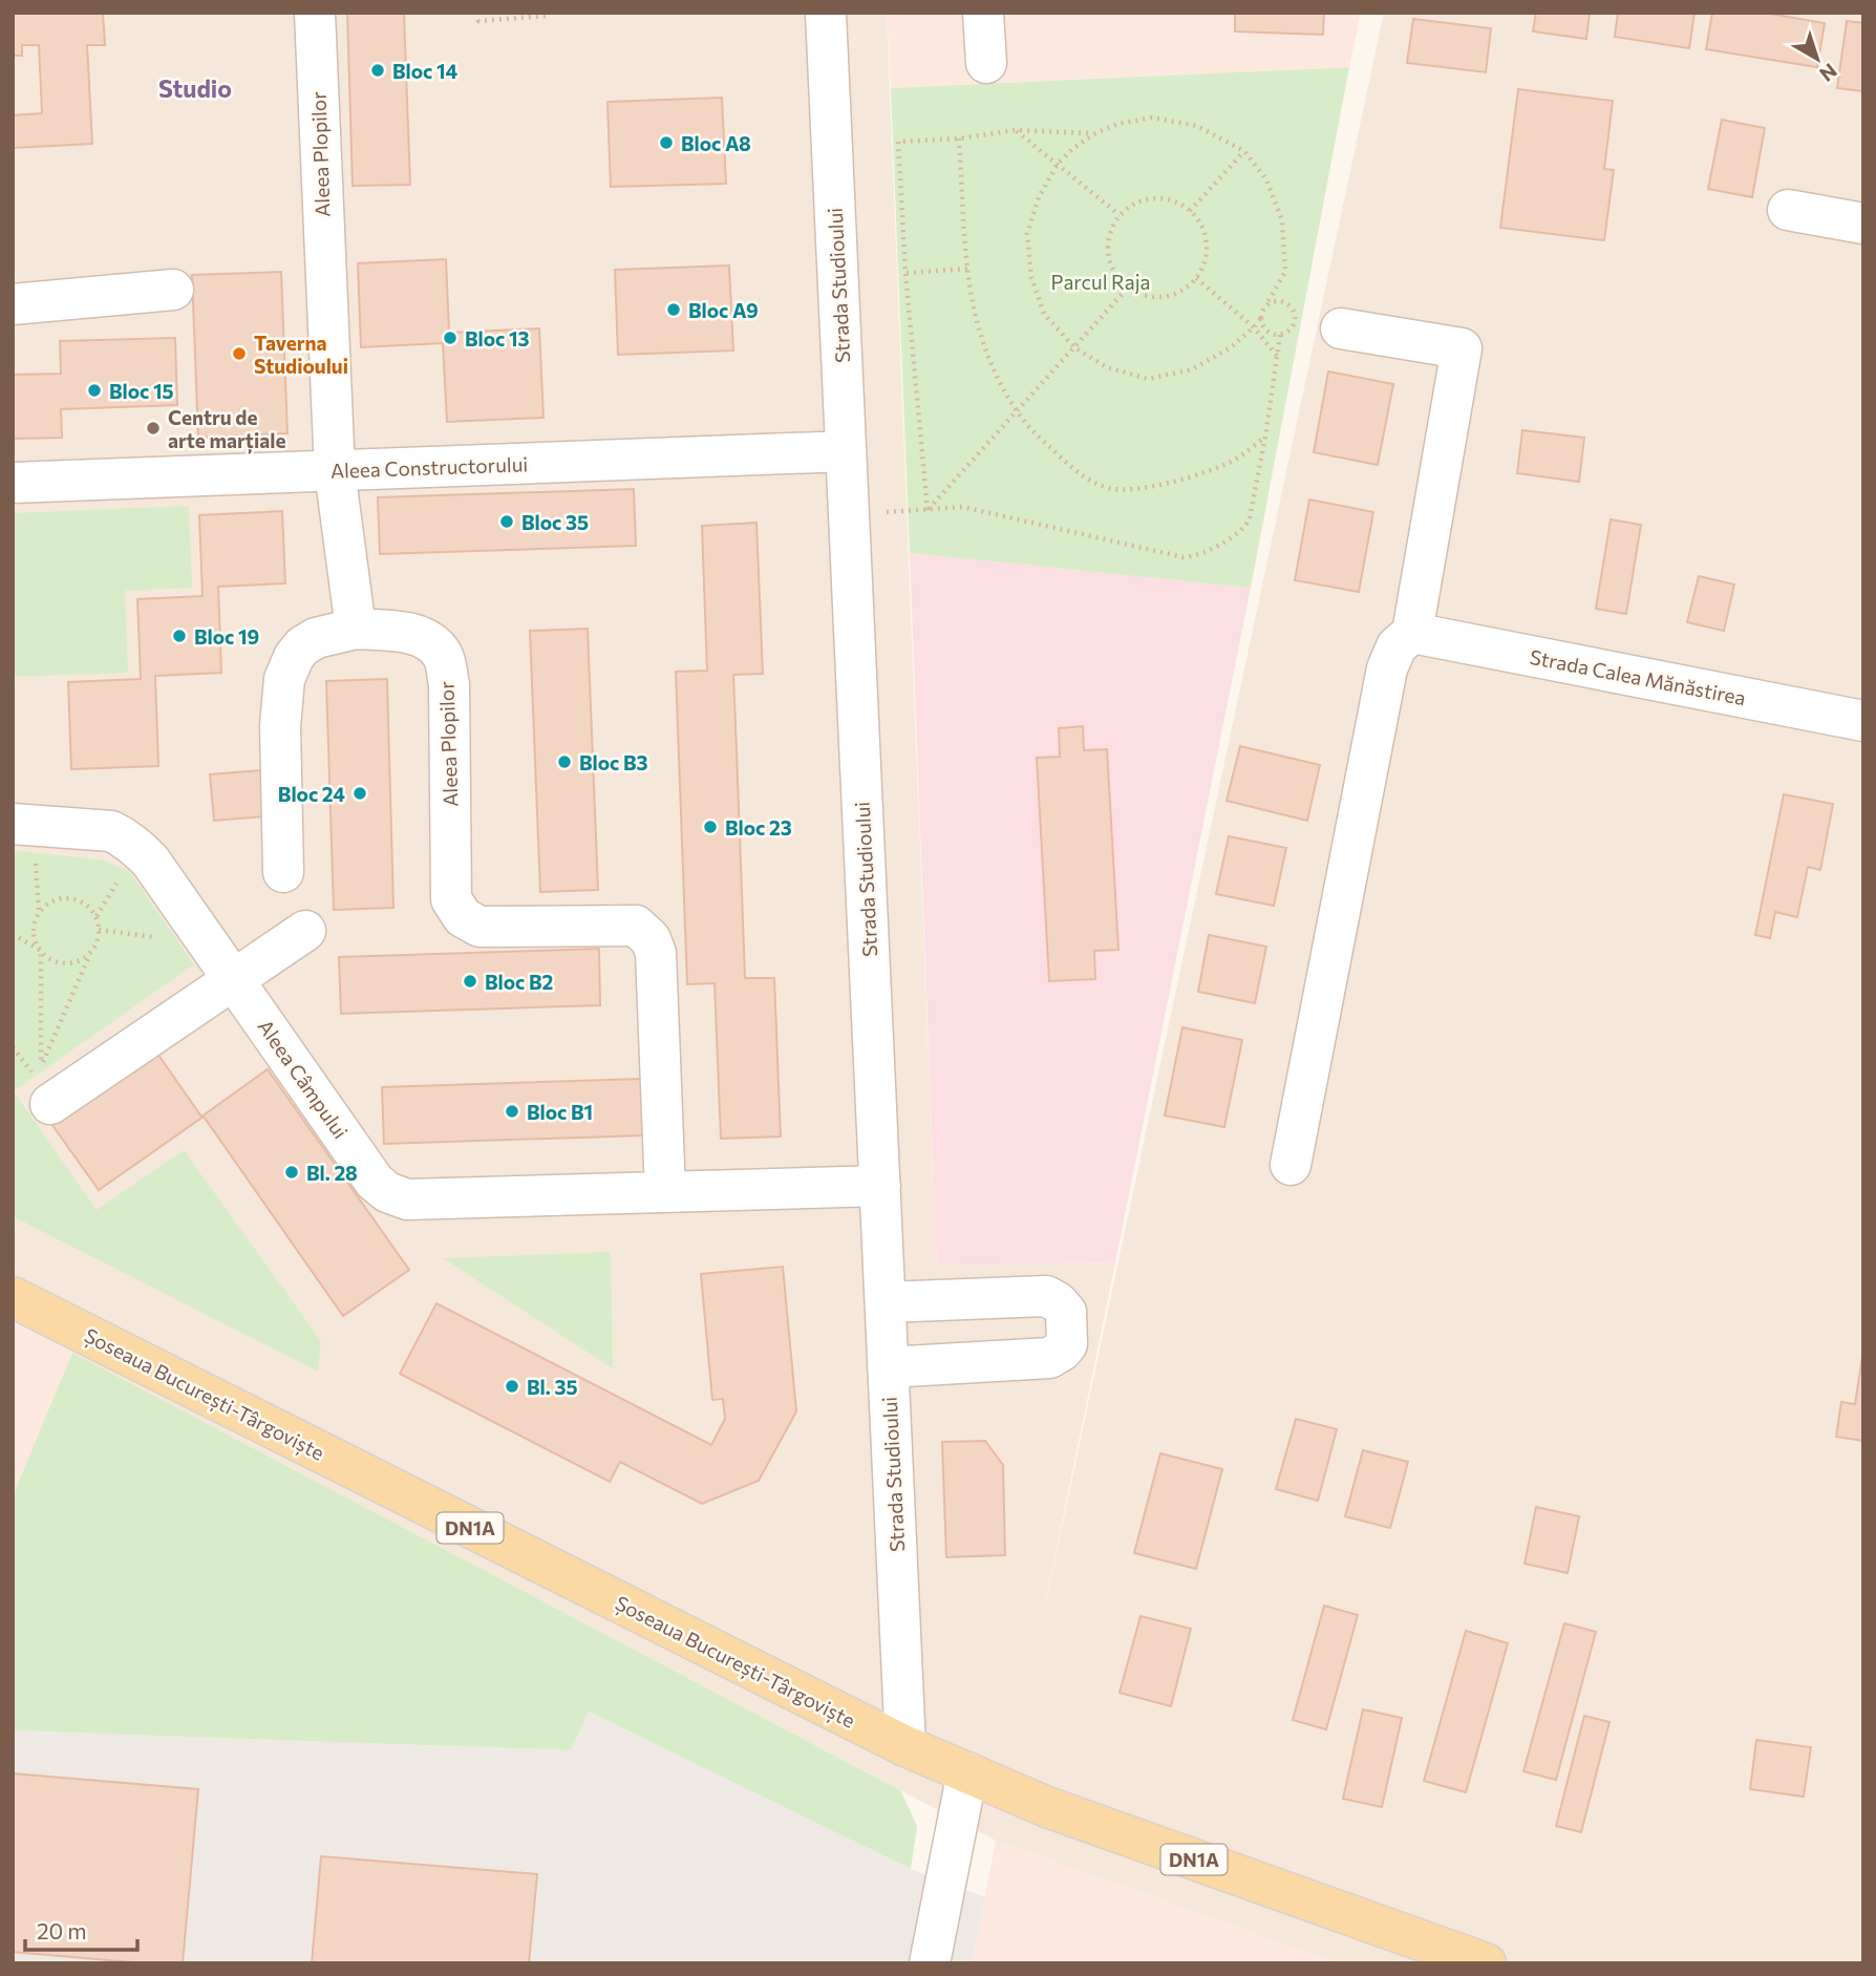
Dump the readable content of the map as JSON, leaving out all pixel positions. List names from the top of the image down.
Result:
{
  "streets": {
    "main road": ["Șoseaua București-Târgoviște", "DN1A"],
    "street": [
      "Aleea Plopilor",
      "Strada Studioului",
      "Aleea Constructorului",
      "Strada Calea Mănăstirea",
      "Aleea Câmpului"
    ]
  },
  "crossings": [
    ["Aleea Plopilor", "Aleea Constructorului"],
    ["Aleea Plopilor", "Aleea Câmpului"],
    ["Strada Studioului", "Aleea Constructorului"],
    ["Strada Studioului", "Aleea Câmpului"],
    ["Strada Studioului", "Șoseaua București-Târgoviște"]
  ],
  "districts": ["Studio"],
  "parks": ["Parcul Raja"],
  "places": [
    "Bloc 14",
    "Bloc A8",
    "Bloc A9",
    "Bloc 13",
    "Taverna Studioului",
    "Bloc 15",
    "Centru de arte marțiale",
    "Bloc 35",
    "Bloc 19",
    "Bloc B3",
    "Bloc 24",
    "Bloc 23",
    "Bloc B2",
    "Bloc B1",
    "Bl. 28",
    "Bl. 35"
  ],
  "scale_bar": "20 m",
  "north": "bottom right"
}
